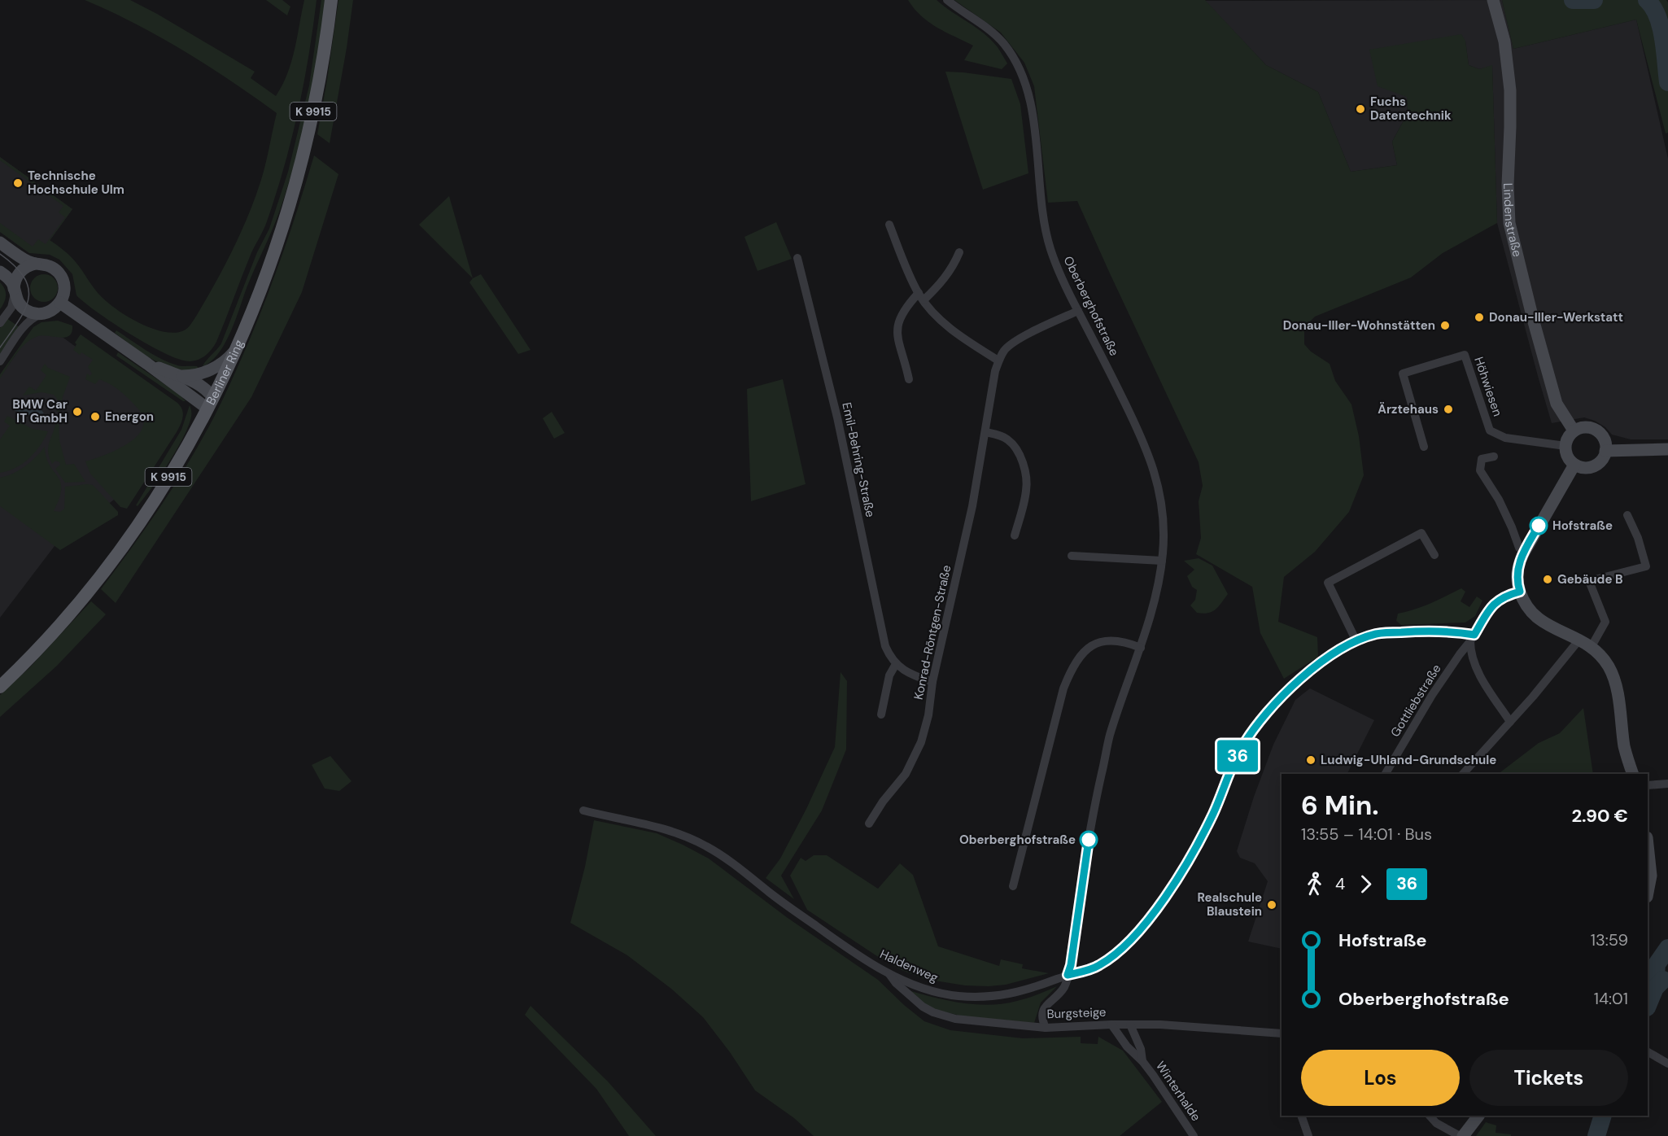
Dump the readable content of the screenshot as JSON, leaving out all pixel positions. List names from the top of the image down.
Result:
{
  "streets": {
    "main road": ["K 9915", "Berliner Ring"],
    "street": [
      "Lindenstraße",
      "Oberberghofstraße",
      "Höhwiesen",
      "Emil-Behring-Straße",
      "Konrad-Röntgen-Straße",
      "Gottliebstraße",
      "Haldenweg",
      "Burgsteige",
      "Winterhalde"
    ]
  },
  "crossings": [
    ["Lindenstraße", "Höhwiesen"],
    ["Oberberghofstraße", "Konrad-Röntgen-Straße"],
    ["Oberberghofstraße", "Haldenweg"],
    ["Oberberghofstraße", "Burgsteige"],
    ["Gottliebstraße", "Haldenweg"],
    ["Haldenweg", "Burgsteige"],
    ["Burgsteige", "Winterhalde"]
  ],
  "places": [
    "Fuchs Datentechnik",
    "Technische Hochschule Ulm",
    "Donau-Iller-Werkstatt",
    "Donau-Iller-Wohnstätten",
    "Ärztehaus",
    "BMW Car IT GmbH",
    "Energon",
    "Hofstraße",
    "Gebäude B",
    "Ludwig-Uhland-Grundschule",
    "Oberberghofstraße",
    "Realschule Blaustein"
  ],
  "lines": ["bus line 36"],
  "page": {
    "on_map": "36",
    "heading": ["6 Min.", "13:55 – 14:01 · Bus", "2.90 €"],
    "legs": ["4", "36"],
    "list": [
      {
        "name": "Hofstraße",
        "value": "13:59"
      },
      {
        "name": "Oberberghofstraße",
        "value": "14:01"
      }
    ],
    "buttons": ["Los", "Tickets"]
  }
}
